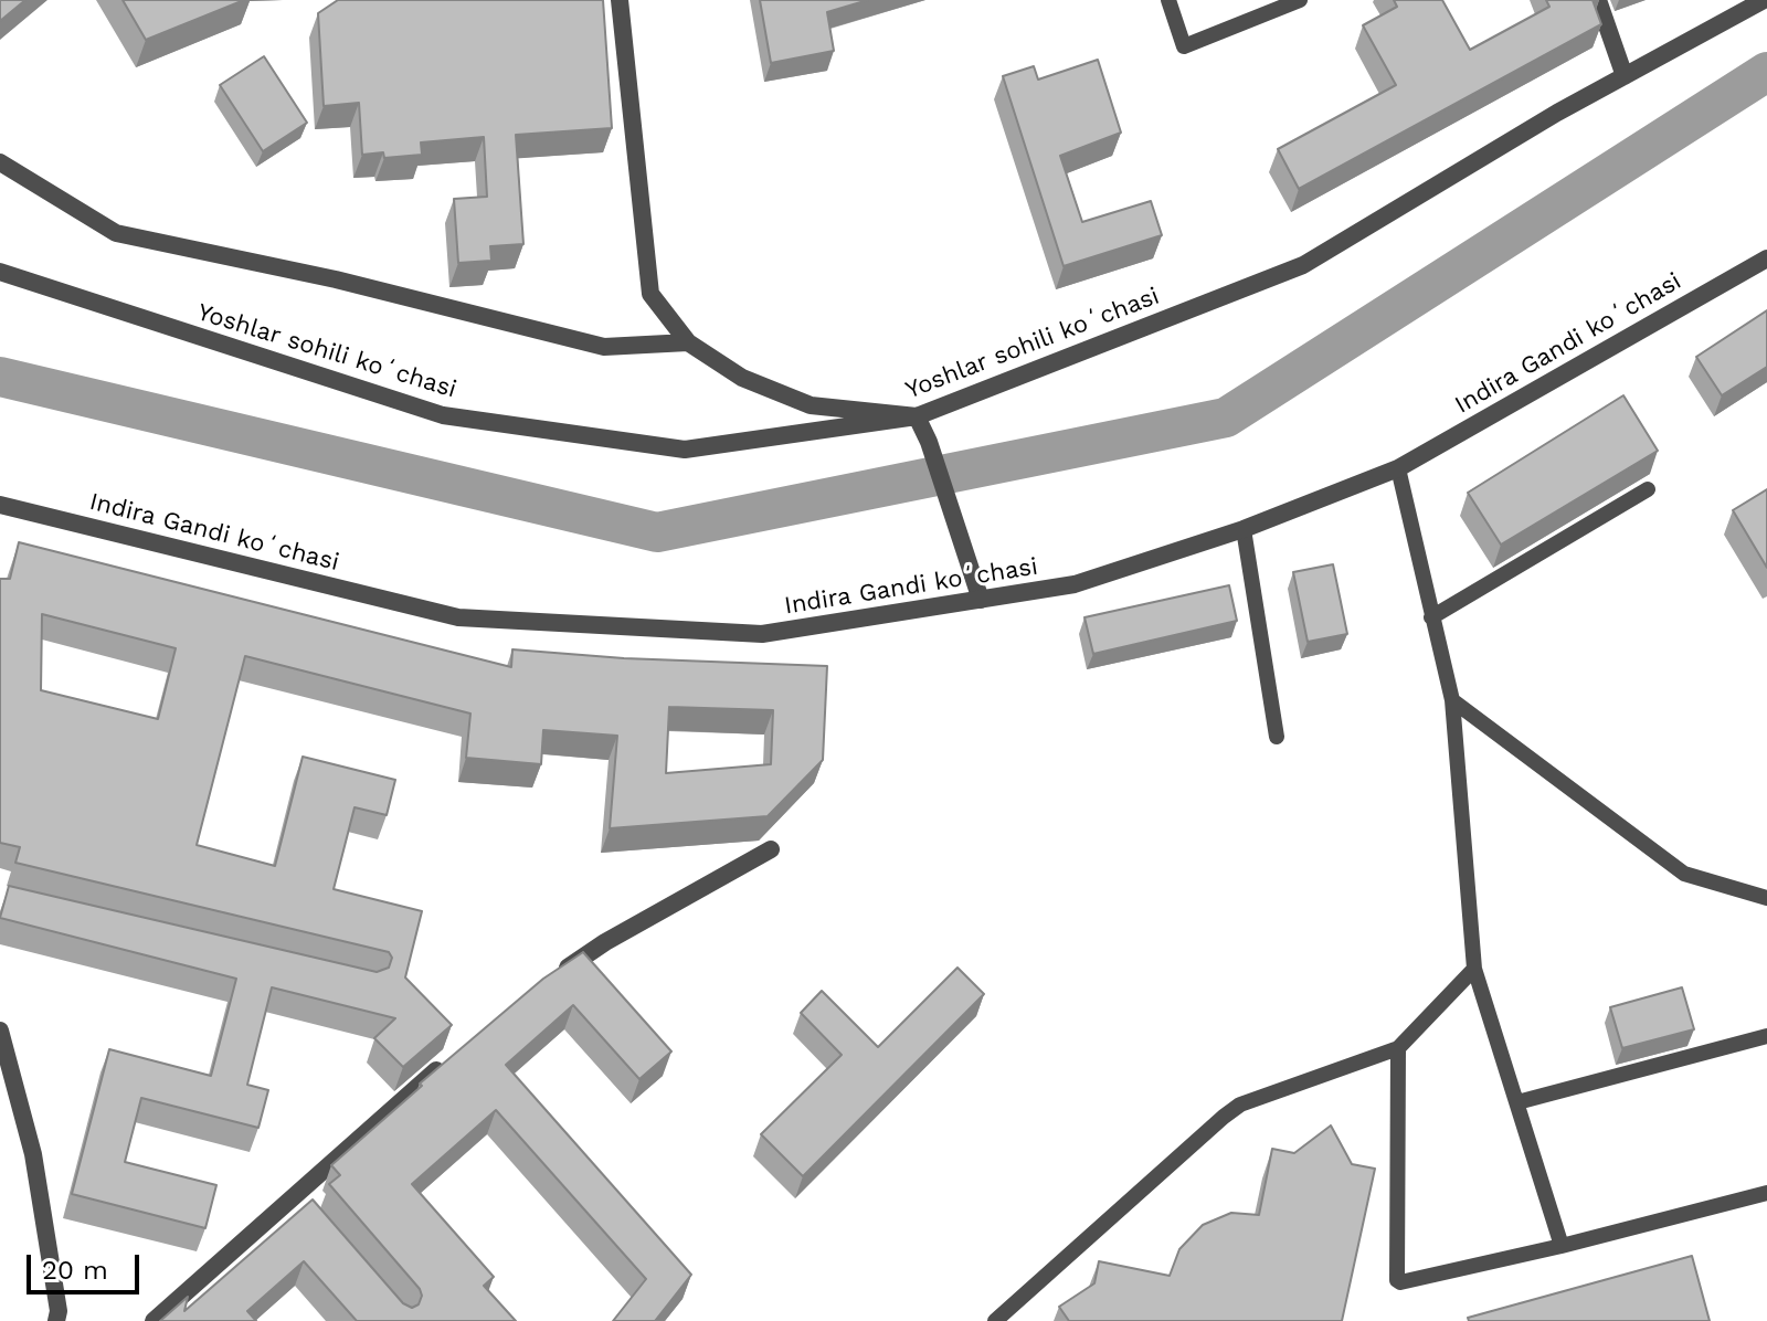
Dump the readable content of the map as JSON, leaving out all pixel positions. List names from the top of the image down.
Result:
{
  "streets": {
    "street": ["Yoshlar sohili koʻchasi", "Indira Gandi koʻchasi"]
  },
  "scale_bar": "20 m"
}
